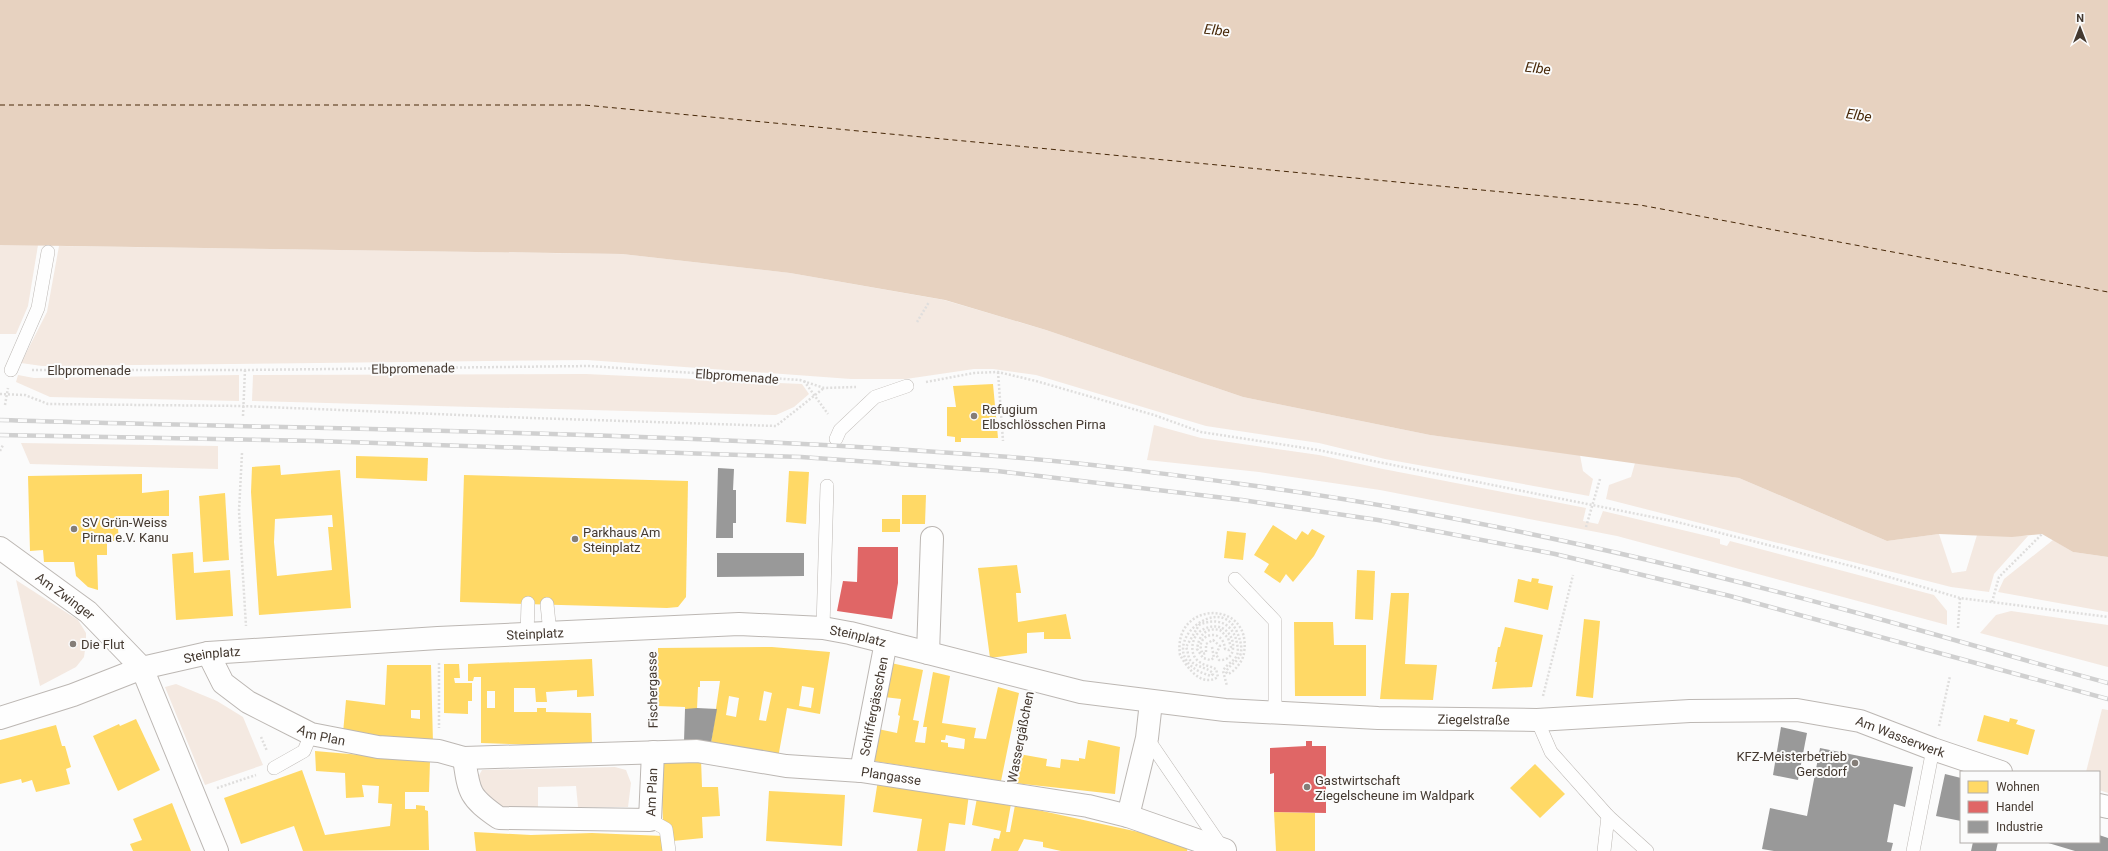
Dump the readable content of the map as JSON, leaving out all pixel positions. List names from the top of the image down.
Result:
{
  "streets": {
    "street": [
      "Am Zwinger",
      "Steinplatz",
      "Schiffergässchen",
      "Ziegelstraße",
      "Am Plan",
      "Am Wasserwerk",
      "Plangasse"
    ],
    "path": ["Elbpromenade", "Fischergasse", "Wassergäßchen"]
  },
  "crossings": [
    ["Am Zwinger", "Steinplatz"],
    ["Steinplatz", "Fischergasse"],
    ["Steinplatz", "Schiffergässchen"],
    ["Steinplatz", "Ziegelstraße"],
    ["Steinplatz", "Am Plan"],
    ["Steinplatz", "Wassergäßchen"],
    ["Fischergasse", "Am Plan"],
    ["Fischergasse", "Plangasse"],
    ["Schiffergässchen", "Plangasse"],
    ["Ziegelstraße", "Am Wasserwerk"],
    ["Am Plan", "Plangasse"],
    ["Wassergäßchen", "Plangasse"]
  ],
  "water": ["Elbe"],
  "places": [
    "Refugium Elbschlösschen Pirna",
    "SV Grün-Weiss Pirna e.V. Kanu",
    "Parkhaus Am Steinplatz",
    "Die Flut",
    "KFZ-Meisterbetrieb Gersdorf",
    "Gastwirtschaft Ziegelscheune im Waldpark"
  ],
  "legend": ["Wohnen", "Handel", "Industrie"],
  "north": "top"
}
